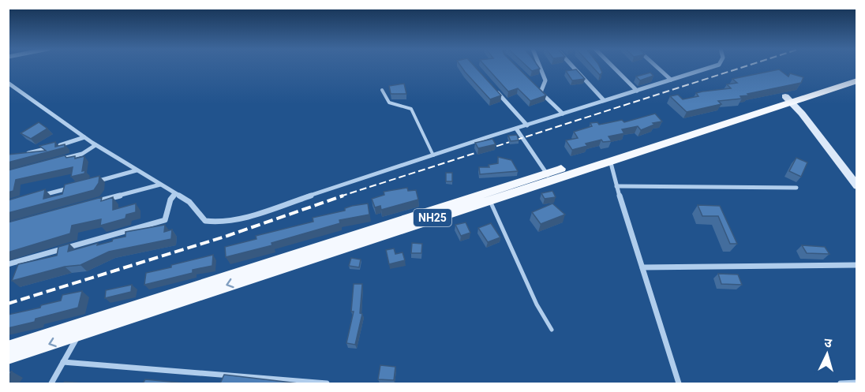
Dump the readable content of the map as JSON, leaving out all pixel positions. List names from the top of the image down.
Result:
{
  "streets": {
    "main road": ["NH25"]
  },
  "north": "top"
}
